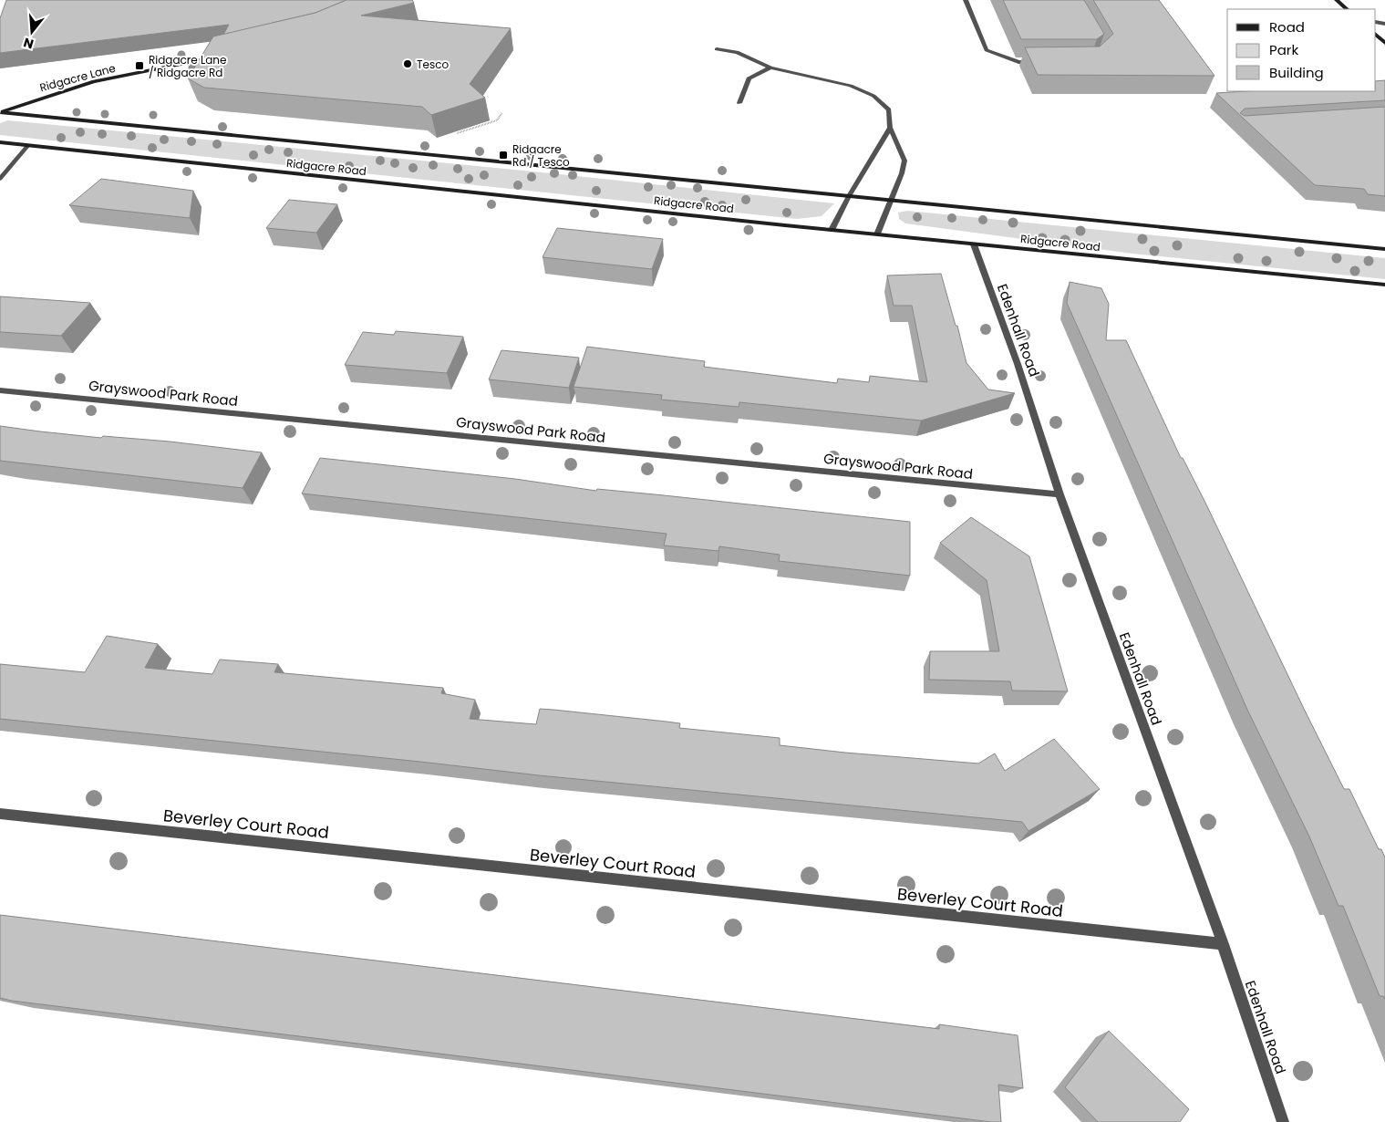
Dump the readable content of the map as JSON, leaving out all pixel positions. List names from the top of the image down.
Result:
{
  "streets": {
    "street": [
      "Ridgacre Lane",
      "Ridgacre Road",
      "Edenhall Road",
      "Grayswood Park Road",
      "Beverley Court Road"
    ]
  },
  "crossings": [
    ["Ridgacre Lane", "Ridgacre Road"],
    ["Ridgacre Road", "Edenhall Road"],
    ["Edenhall Road", "Grayswood Park Road"],
    ["Edenhall Road", "Beverley Court Road"]
  ],
  "places": {
    "other": ["Tesco"],
    "transit": ["Ridgacre Lane / Ridgacre Rd", "Ridgacre Rd / Tesco"]
  },
  "legend": ["Road", "Park", "Building"],
  "north": "bottom"
}
